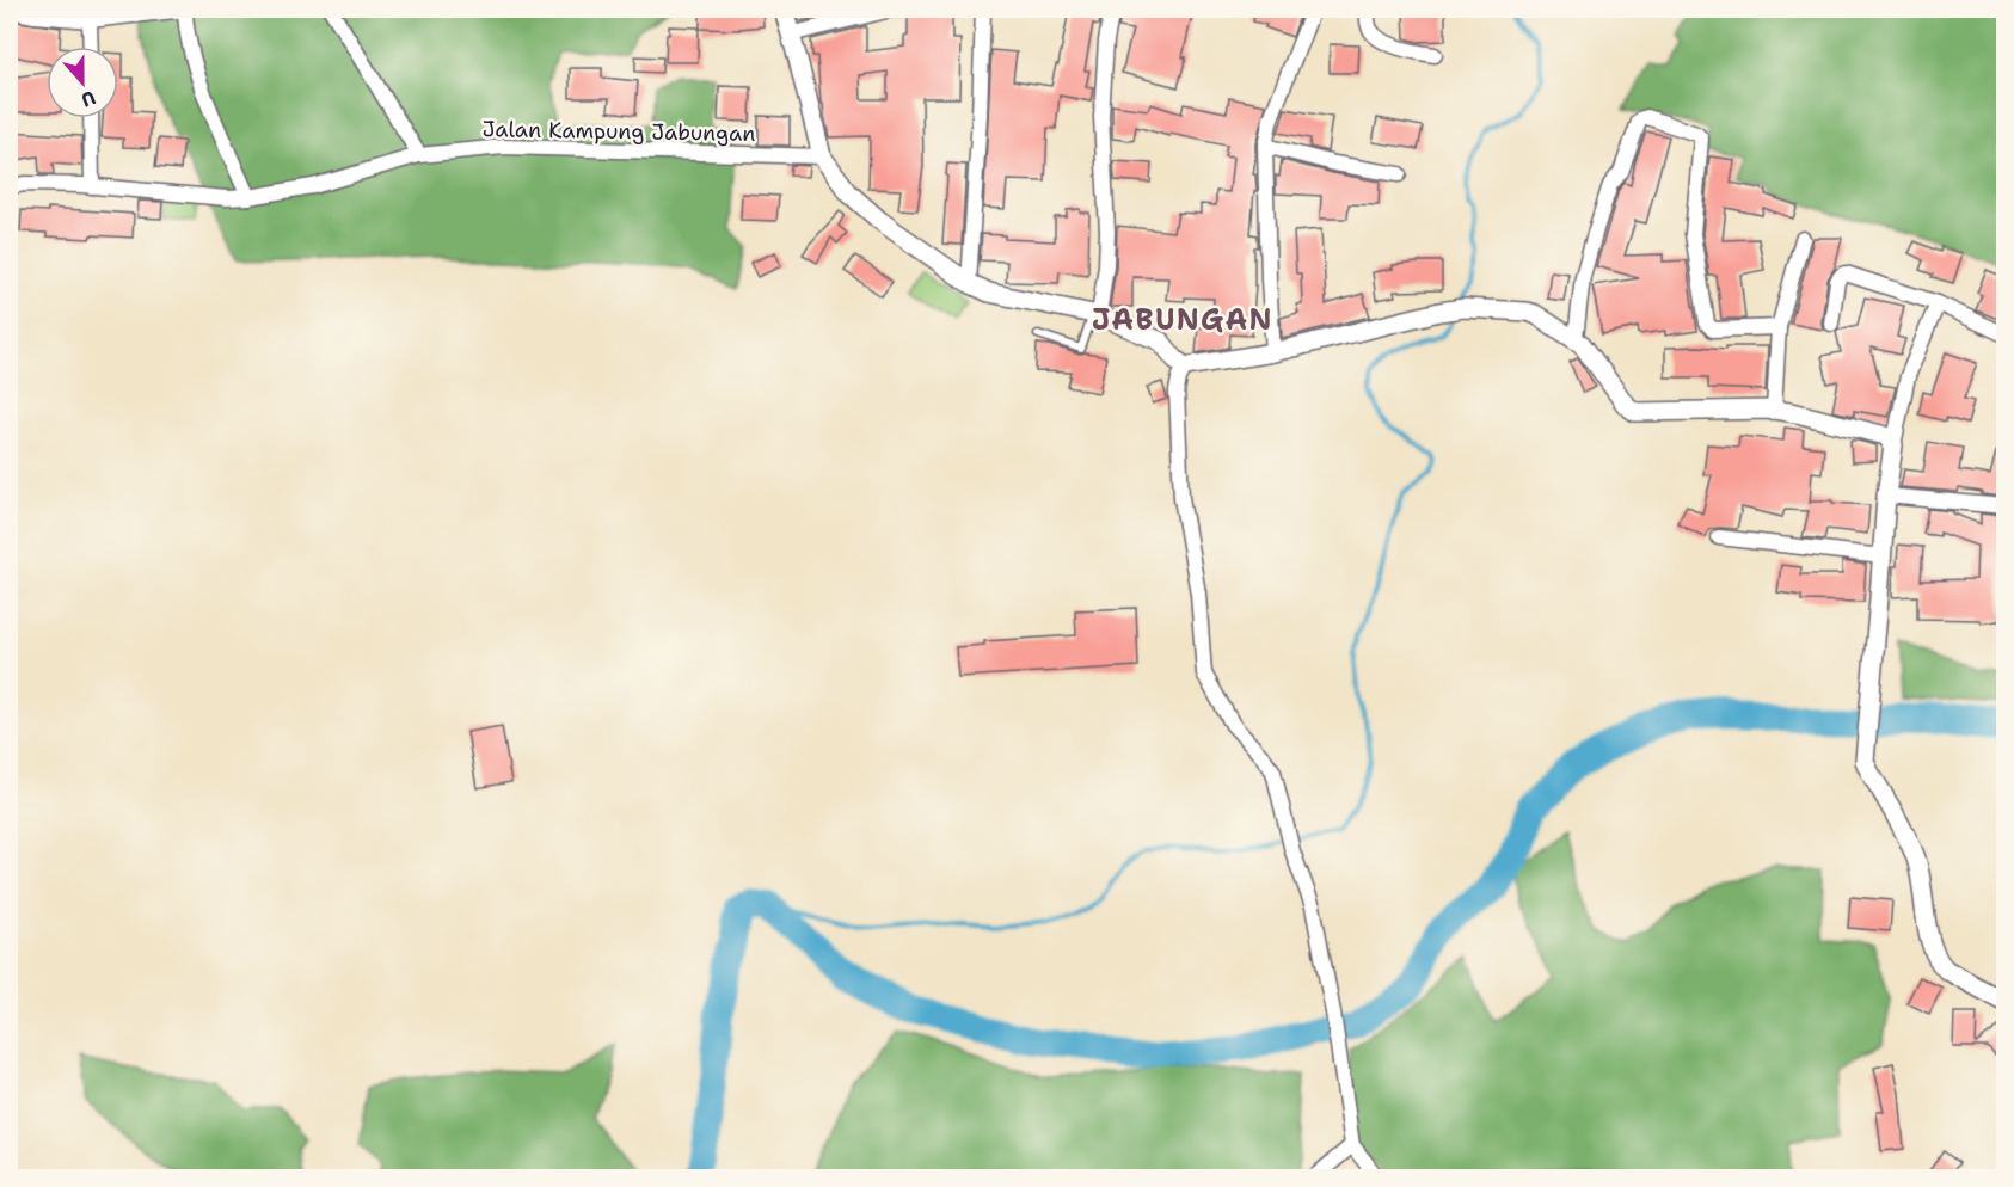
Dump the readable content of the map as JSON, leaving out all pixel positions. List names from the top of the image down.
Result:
{
  "streets": {
    "street": ["Jalan Kampung Jabungan"]
  },
  "districts": ["JABUNGAN"],
  "north": "bottom"
}
